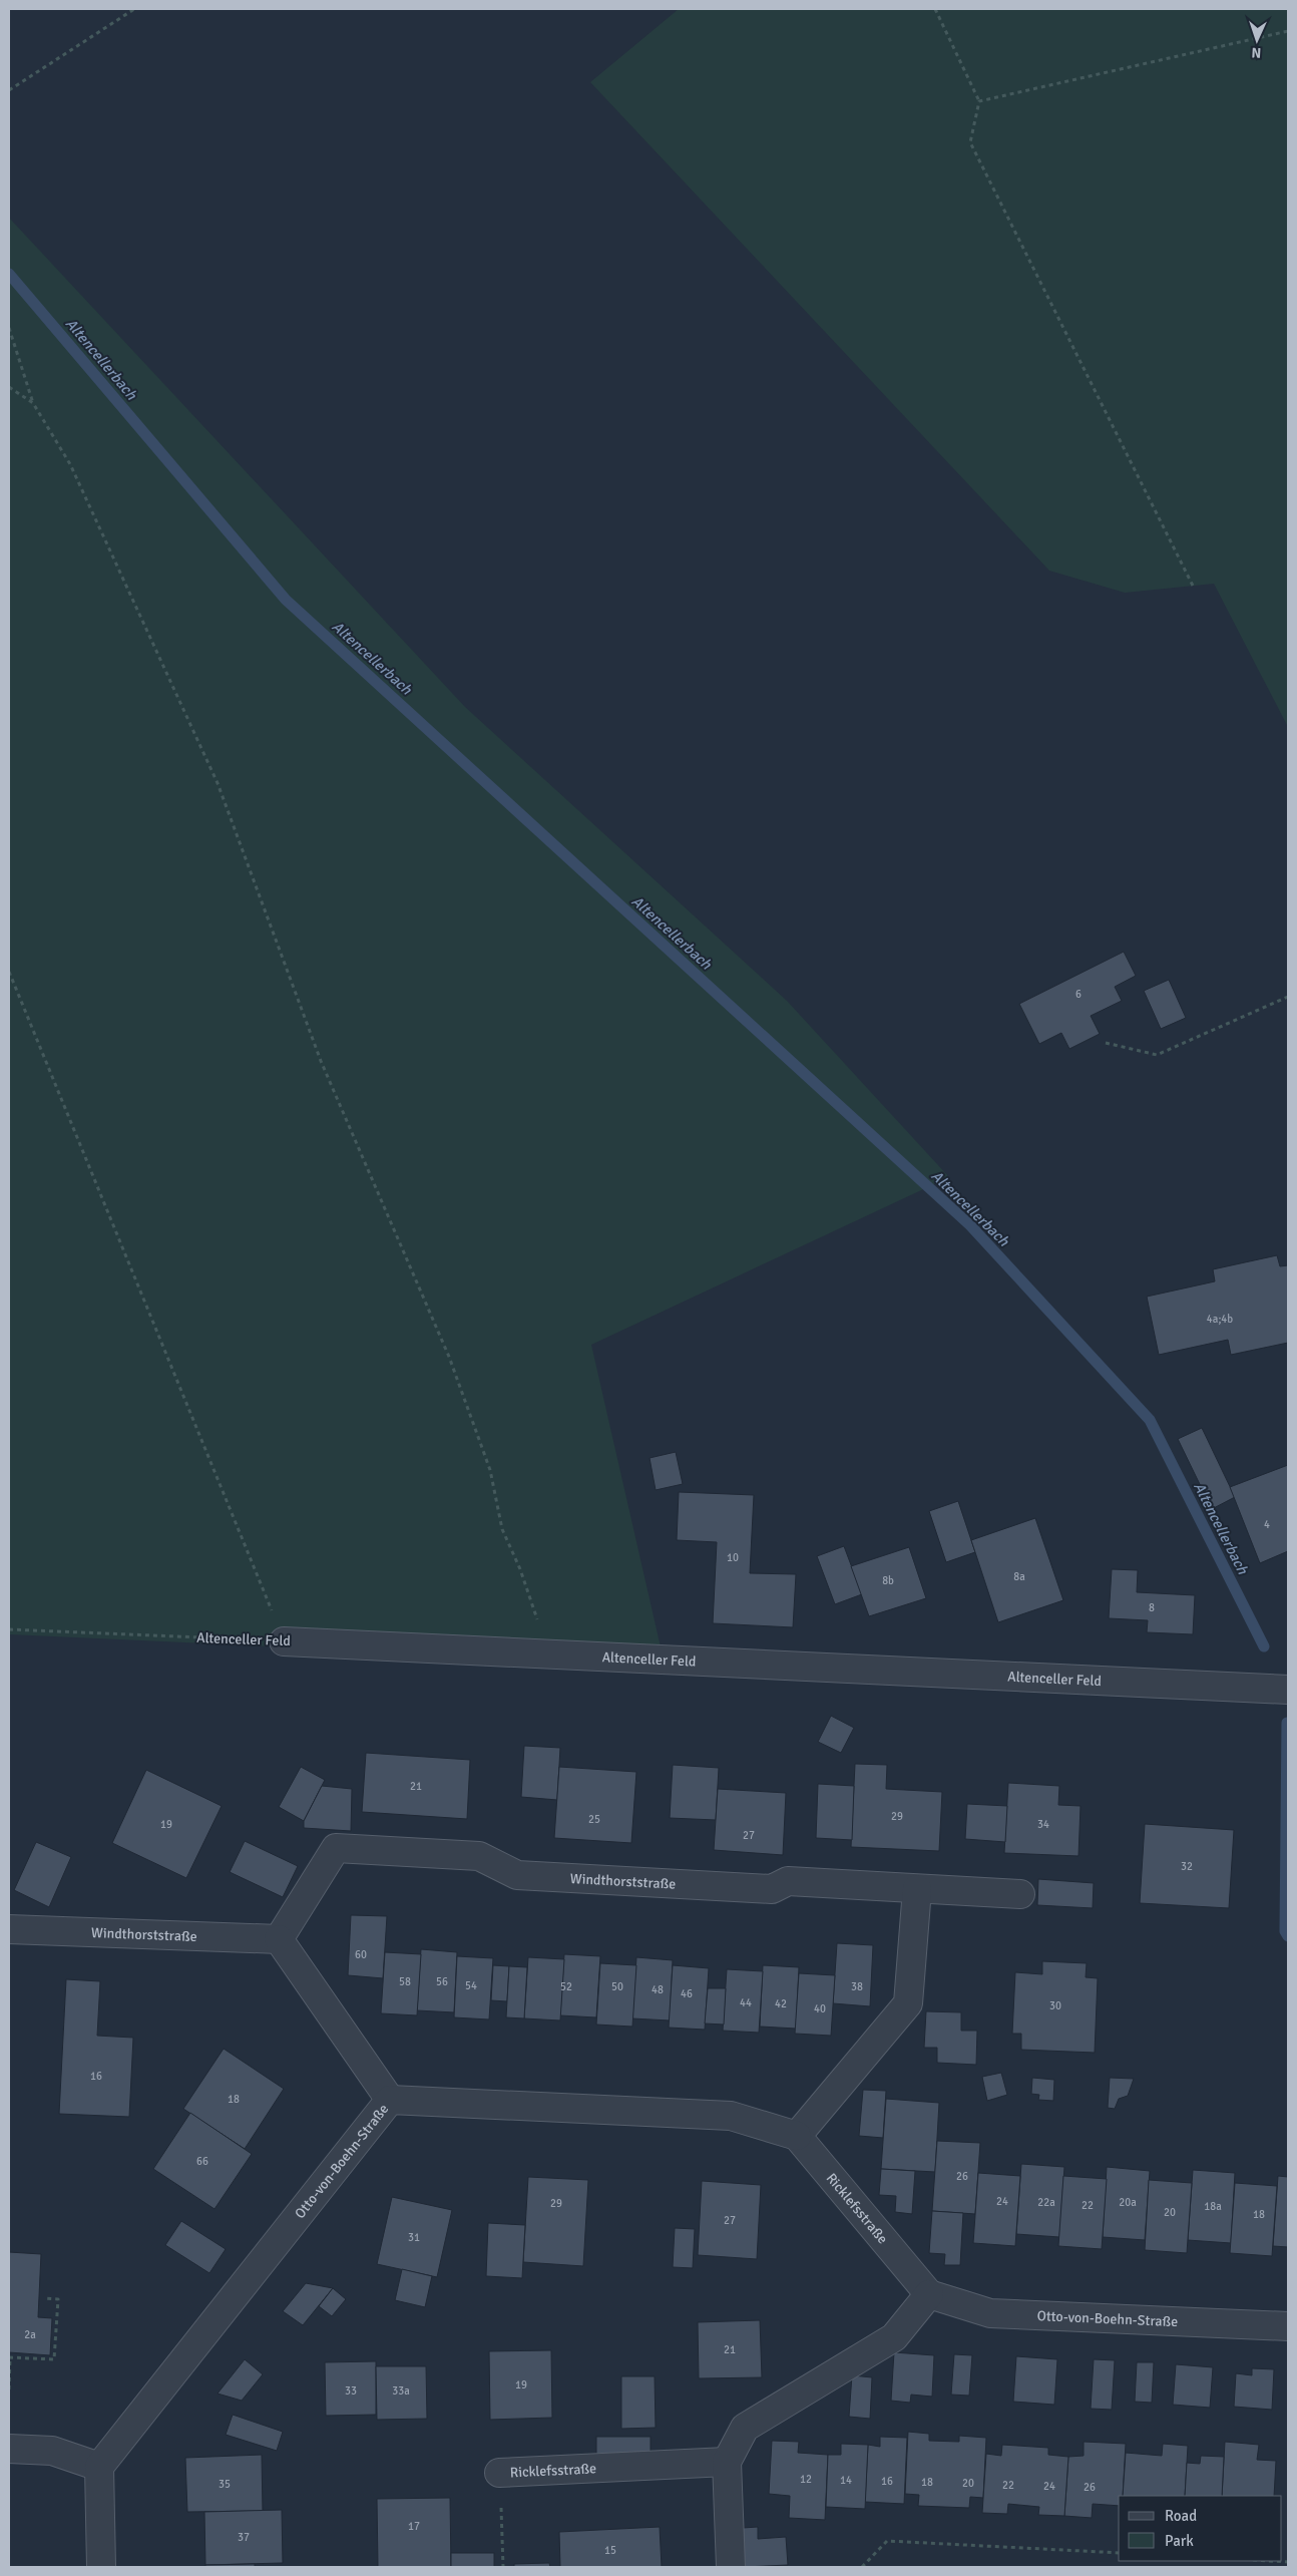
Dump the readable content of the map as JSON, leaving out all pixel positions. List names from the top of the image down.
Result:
{
  "streets": {
    "street": [
      "Altenceller Feld",
      "Windthorststraße",
      "Otto-von-Boehn-Straße",
      "Ricklefsstraße"
    ]
  },
  "crossings": [
    ["Otto-von-Boehn-Straße", "Ricklefsstraße"]
  ],
  "water": ["Altencellerbach"],
  "house_numbers": [
    "6",
    "4a;4b",
    "4",
    "10",
    "8a",
    "8b",
    "8",
    "21",
    "29",
    "25",
    "19",
    "34",
    "27",
    "32",
    "60",
    "58",
    "56",
    "54",
    "52",
    "50",
    "38",
    "48",
    "46",
    "44",
    "42",
    "30",
    "40",
    "16",
    "18",
    "66",
    "26",
    "24",
    "22a",
    "20a",
    "29",
    "22",
    "18a",
    "20",
    "18",
    "27",
    "31",
    "2a",
    "21",
    "19",
    "33",
    "33a",
    "12",
    "14",
    "16",
    "18",
    "20",
    "35",
    "22",
    "24",
    "26",
    "17",
    "37",
    "15"
  ],
  "legend": ["Road", "Park"],
  "north": "bottom"
}
